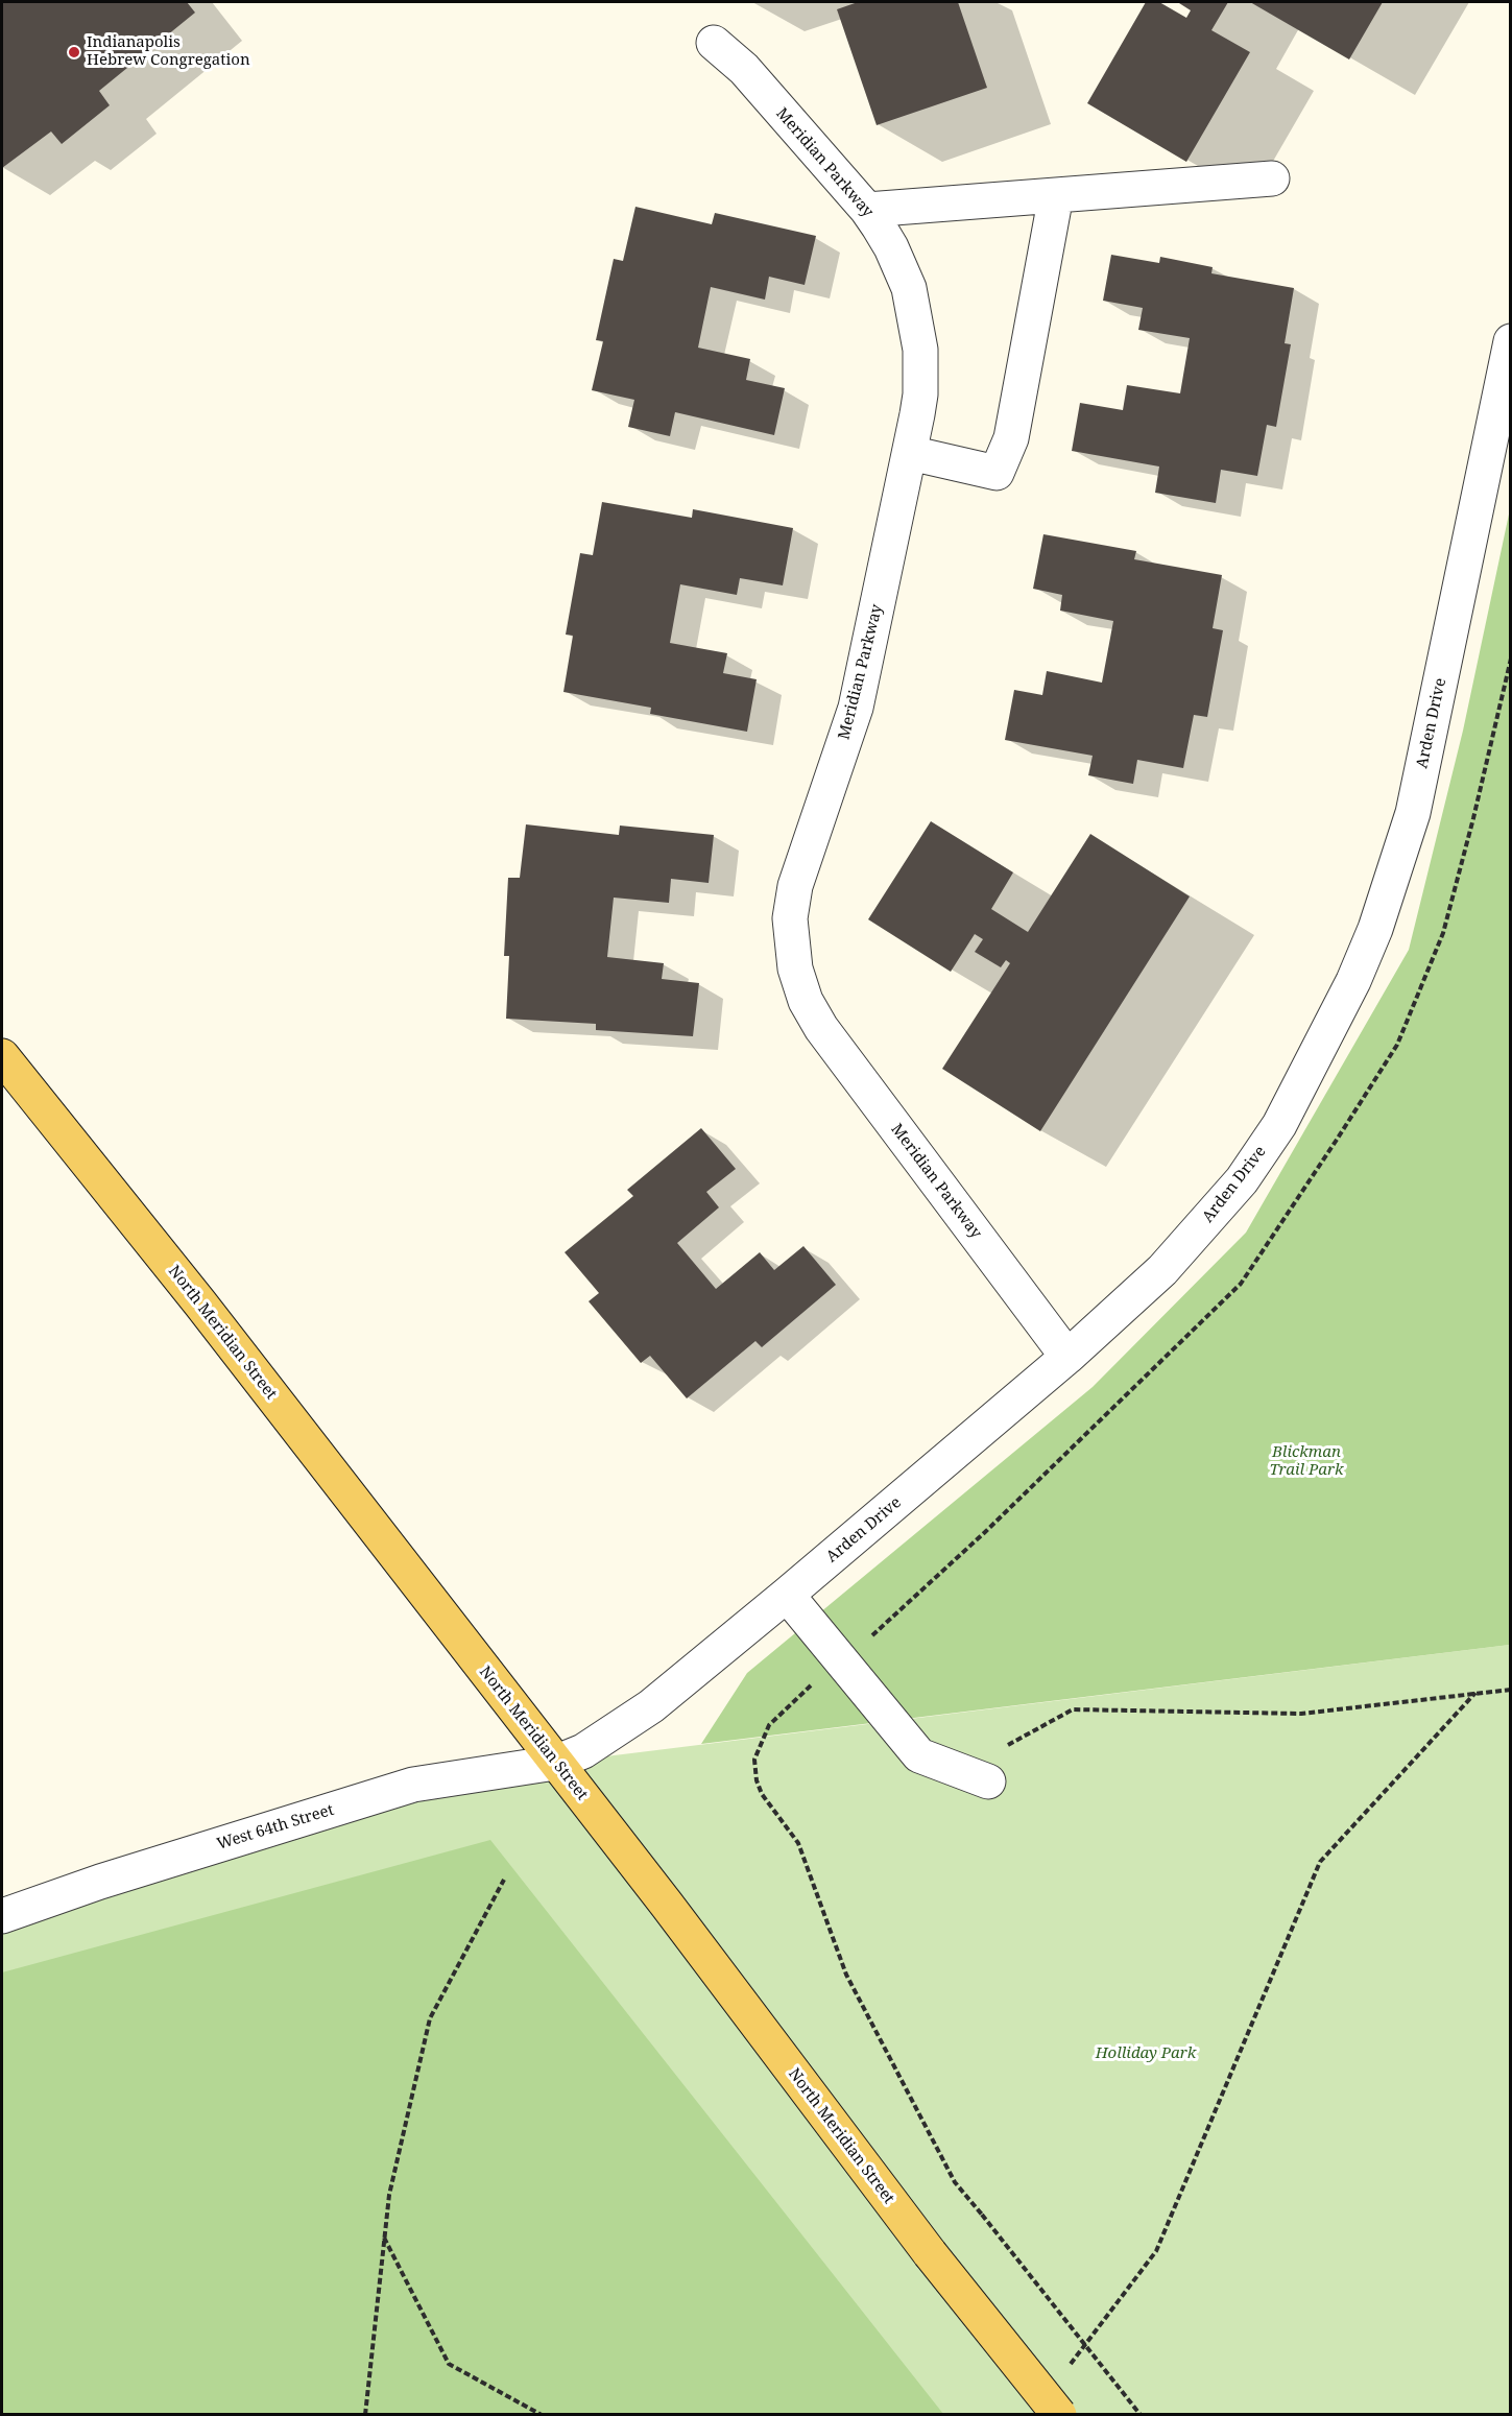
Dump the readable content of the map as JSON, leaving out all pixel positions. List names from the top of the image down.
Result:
{
  "streets": {
    "main road": ["North Meridian Street"],
    "street": ["Meridian Parkway", "Arden Drive", "West 64th Street"]
  },
  "crossings": [
    ["Meridian Parkway", "Arden Drive"],
    ["Arden Drive", "North Meridian Street"],
    ["Arden Drive", "West 64th Street"],
    ["North Meridian Street", "West 64th Street"]
  ],
  "parks": ["Blickman Trail Park", "Holliday Park"],
  "places": ["Indianapolis Hebrew Congregation"]
}
